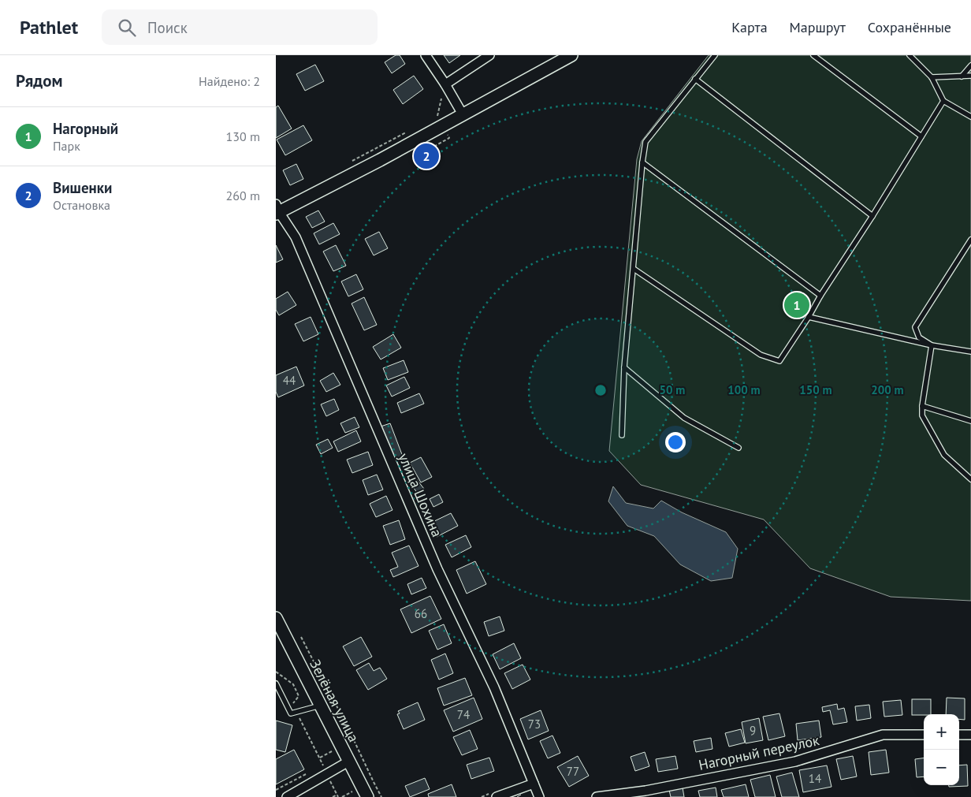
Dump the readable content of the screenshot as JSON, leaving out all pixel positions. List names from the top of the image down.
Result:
{
  "streets": {
    "main road": ["Зелёная улица"],
    "street": ["улица Шохина", "Нагорный переулок"]
  },
  "house_numbers": [
    "44",
    "66",
    "74",
    "73",
    "9",
    "77",
    "14"
  ],
  "page": {
    "header": "Pathlet",
    "search": "Поиск",
    "nav": ["Карта", "Маршрут", "Сохранённые"],
    "heading": ["Рядом", "Найдено: 2"],
    "list": [
      {
        "mark": "1",
        "name": "Нагорный",
        "note": "Парк",
        "value": "130 m"
      },
      {
        "mark": "2",
        "name": "Вишенки",
        "note": "Остановка",
        "value": "260 m"
      }
    ],
    "pins": ["2", "1"],
    "map_buttons": ["+", "−"]
  },
  "rings": [
    "50 m",
    "100 m",
    "150 m",
    "200 m"
  ]
}
